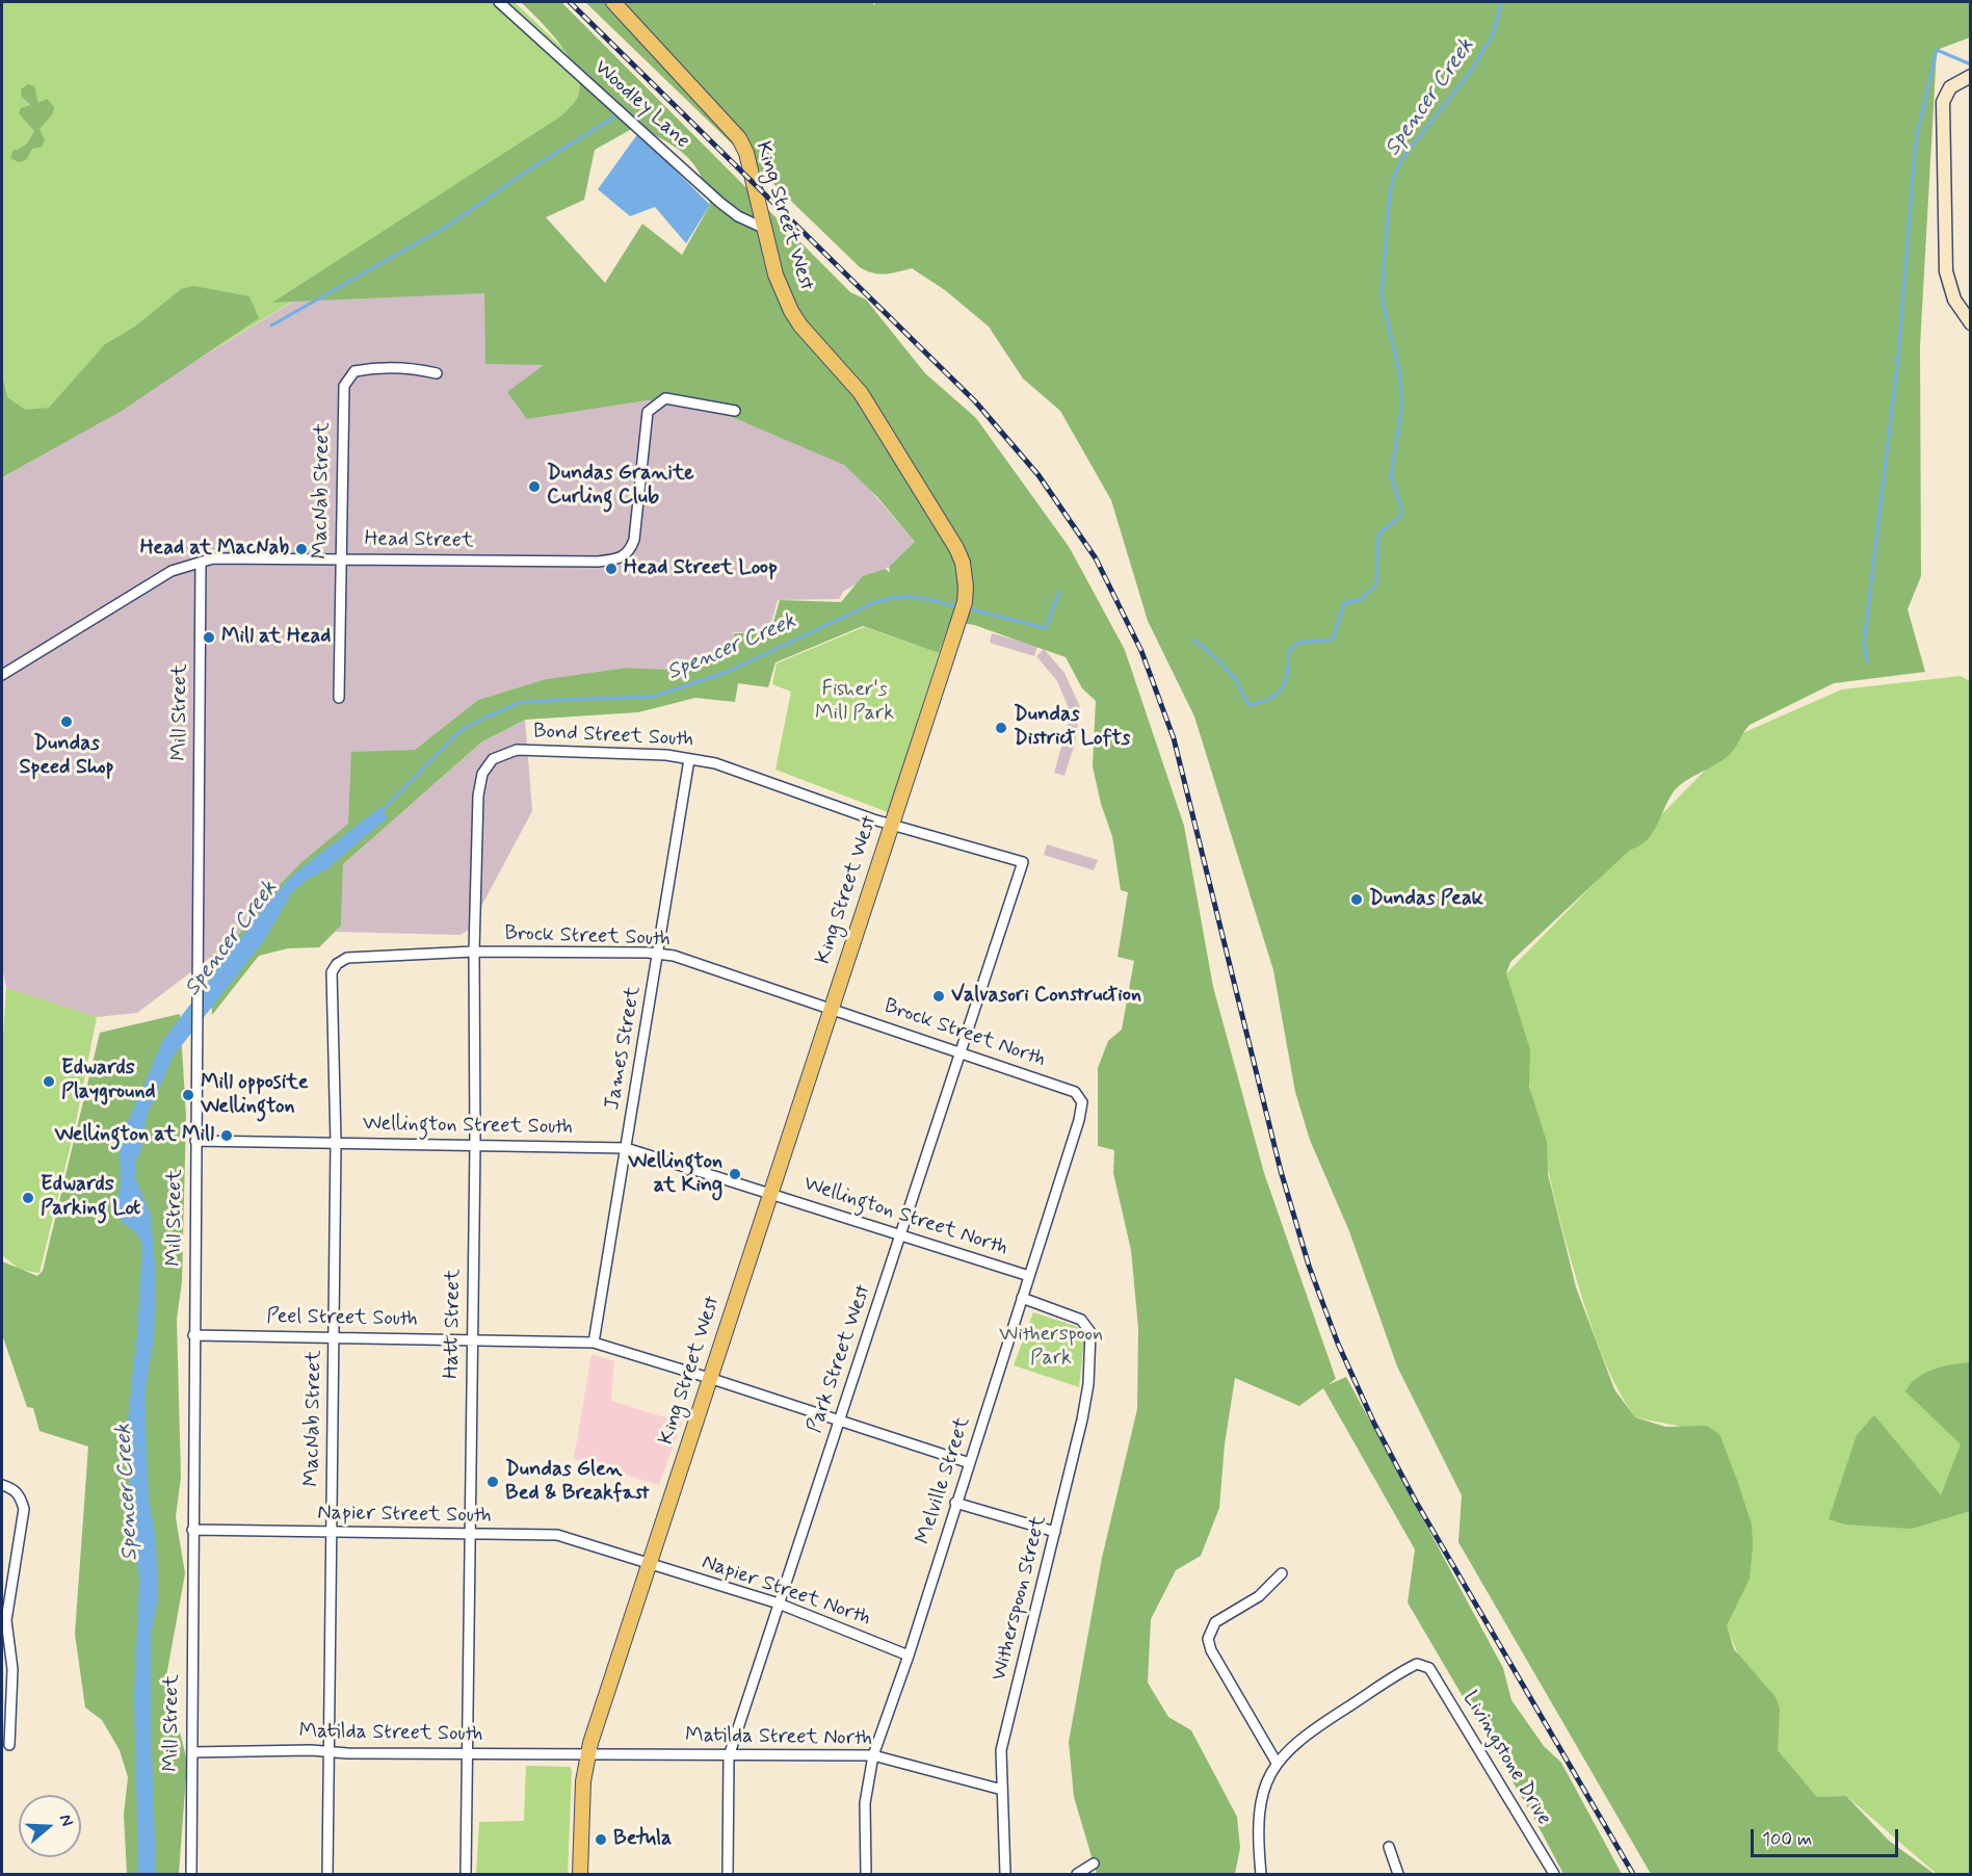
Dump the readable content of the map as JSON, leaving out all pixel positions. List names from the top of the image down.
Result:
{
  "streets": {
    "main road": ["King Street West"],
    "street": [
      "Woodley Lane",
      "MacNab Street",
      "Head Street",
      "Mill Street",
      "Bond Street South",
      "Brock Street South",
      "Brock Street North",
      "James Street",
      "Wellington Street South",
      "Wellington Street North",
      "Peel Street South",
      "Hatt Street",
      "Park Street West",
      "Melville Street",
      "Napier Street South",
      "Napier Street North",
      "Witherspoon Street",
      "Matilda Street South",
      "Matilda Street North",
      "Livingstone Drive"
    ]
  },
  "crossings": [
    ["Woodley Lane", "King Street West"],
    ["King Street West", "Bond Street South"],
    ["King Street West", "Brock Street South"],
    ["King Street West", "Brock Street North"],
    ["King Street West", "Wellington Street South"],
    ["King Street West", "Wellington Street North"],
    ["King Street West", "Peel Street South"],
    ["King Street West", "Napier Street South"],
    ["King Street West", "Napier Street North"],
    ["King Street West", "Matilda Street South"],
    ["King Street West", "Matilda Street North"],
    ["MacNab Street", "Head Street"],
    ["MacNab Street", "Brock Street South"],
    ["MacNab Street", "Wellington Street South"],
    ["MacNab Street", "Peel Street South"],
    ["MacNab Street", "Napier Street South"],
    ["MacNab Street", "Matilda Street South"],
    ["Head Street", "Mill Street"],
    ["Mill Street", "Wellington Street South"],
    ["Mill Street", "Peel Street South"],
    ["Mill Street", "Napier Street South"],
    ["Mill Street", "Matilda Street South"],
    ["Bond Street South", "James Street"],
    ["Bond Street South", "Hatt Street"],
    ["Bond Street South", "Park Street West"],
    ["Brock Street South", "Brock Street North"],
    ["Brock Street South", "James Street"],
    ["Brock Street South", "Hatt Street"],
    ["Brock Street North", "Park Street West"],
    ["Brock Street North", "Melville Street"],
    ["James Street", "Wellington Street South"],
    ["James Street", "Peel Street South"],
    ["Wellington Street South", "Wellington Street North"],
    ["Wellington Street South", "Hatt Street"],
    ["Wellington Street North", "Park Street West"],
    ["Wellington Street North", "Melville Street"],
    ["Peel Street South", "Hatt Street"],
    ["Peel Street South", "Park Street West"],
    ["Peel Street South", "Melville Street"],
    ["Hatt Street", "Napier Street South"],
    ["Hatt Street", "Matilda Street South"],
    ["Park Street West", "Napier Street North"],
    ["Park Street West", "Matilda Street North"],
    ["Melville Street", "Napier Street North"],
    ["Melville Street", "Witherspoon Street"],
    ["Melville Street", "Matilda Street North"],
    ["Napier Street South", "Napier Street North"],
    ["Witherspoon Street", "Matilda Street North"],
    ["Matilda Street South", "Matilda Street North"]
  ],
  "water": ["Spencer Creek"],
  "parks": ["Fisher's Mill Park", "Witherspoon Park"],
  "places": [
    "Dundas Granite Curling Club",
    "Head at MacNab",
    "Head Street Loop",
    "Mill at Head",
    "Dundas Speed Shop",
    "Dundas District Lofts",
    "Dundas Peak",
    "Valvasori Construction",
    "Edwards Playground",
    "Mill opposite Wellington",
    "Wellington at Mill",
    "Wellington at King",
    "Edwards Parking Lot",
    "Dundas Glen Bed & Breakfast",
    "Betula"
  ],
  "scale_bar": "100 m",
  "north": "right"
}
